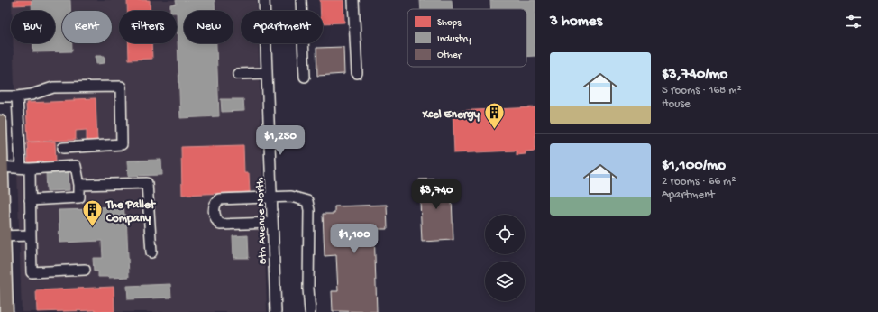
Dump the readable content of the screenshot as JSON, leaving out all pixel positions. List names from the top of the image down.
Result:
{
  "streets": {
    "street": ["8th Avenue North"]
  },
  "places": {
    "building": ["Xcel Energy", "The Pallet Company"]
  },
  "legend": ["Shops", "Industry", "Other"],
  "page": {
    "heading": "3 homes",
    "chip": [
      "Buy",
      "Rent",
      "Filters",
      "New",
      "Apartment"
    ],
    "list": [
      {
        "name": "$3,740/mo",
        "note": "5 rooms · 168 m² · House"
      },
      {
        "name": "$1,100/mo",
        "note": "2 rooms · 66 m² · Apartment"
      }
    ],
    "price": ["$1,250", "$3,740", "$1,100"]
  }
}
